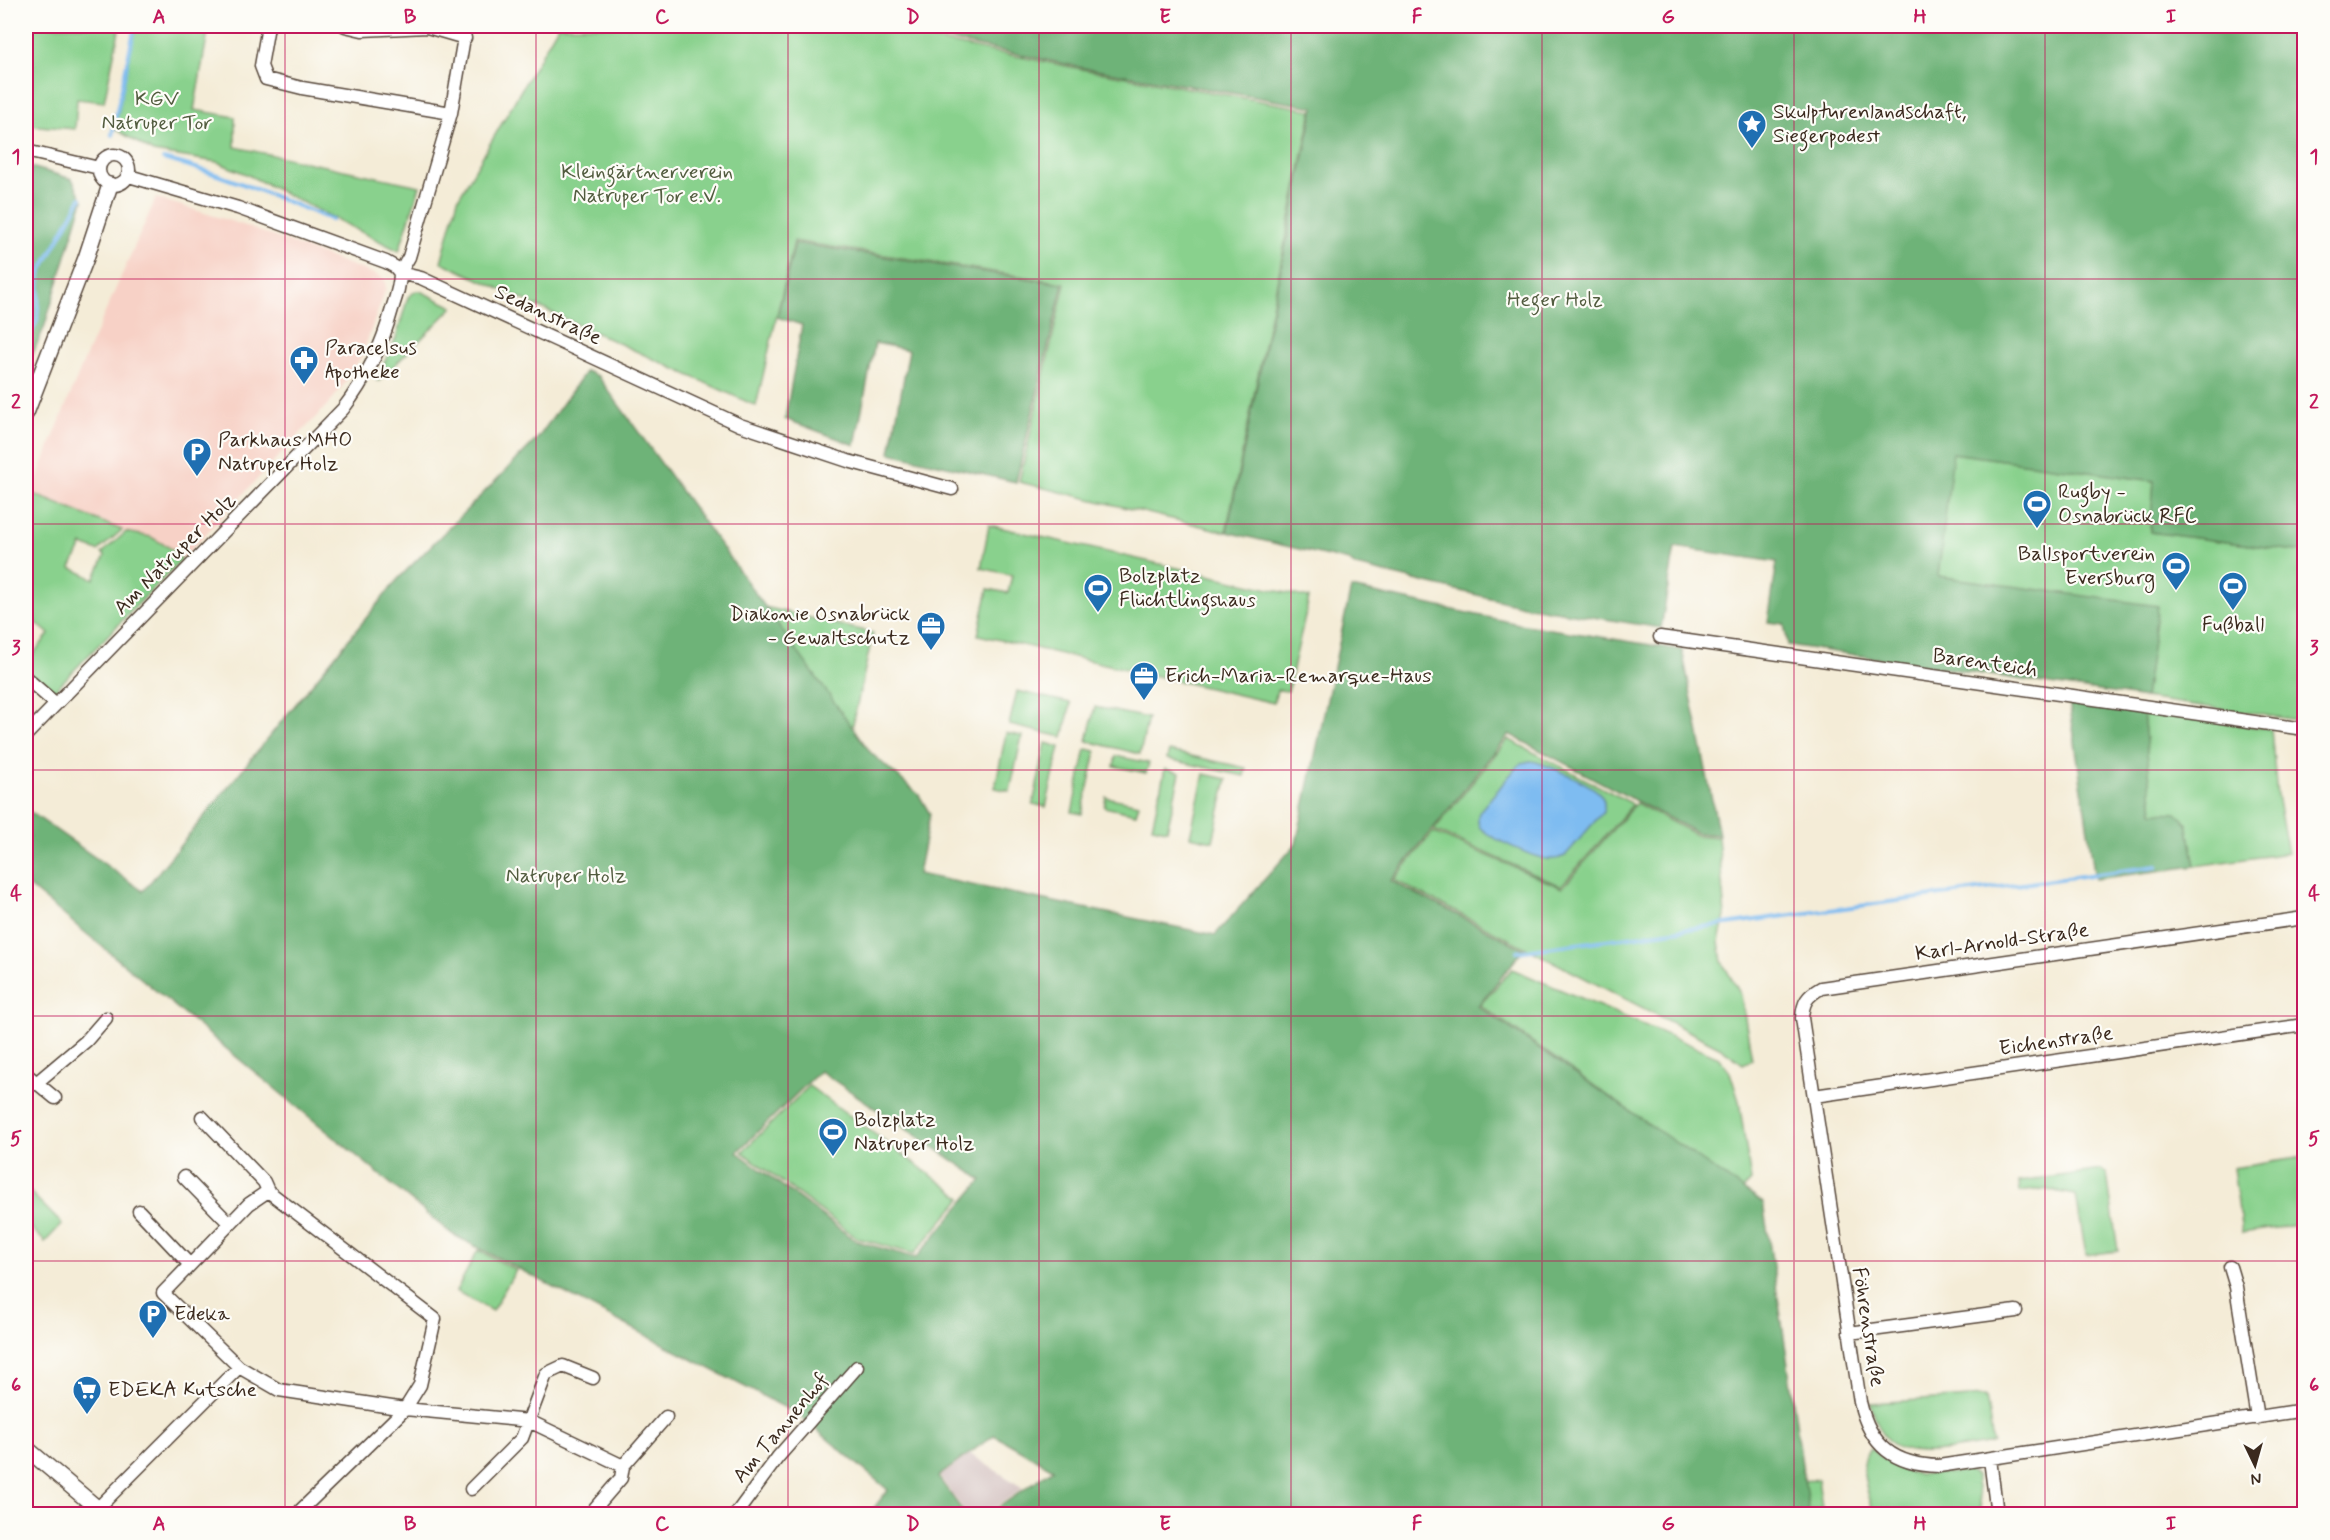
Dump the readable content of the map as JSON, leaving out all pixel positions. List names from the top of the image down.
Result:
{
  "streets": {
    "street": [
      "Sedanstraße",
      "Am Natruper Holz",
      "Barenteich",
      "Karl-Arnold-Straße",
      "Eichenstraße",
      "Föhrenstraße",
      "Am Tannenhof"
    ]
  },
  "crossings": [
    ["Sedanstraße", "Am Natruper Holz"],
    ["Karl-Arnold-Straße", "Eichenstraße"],
    ["Karl-Arnold-Straße", "Föhrenstraße"],
    ["Eichenstraße", "Föhrenstraße"]
  ],
  "parks": [
    "KGV Natruper Tor",
    "Kleingärtnerverein Natruper Tor e.V.",
    "Heger Holz",
    "Natruper Holz"
  ],
  "places": {
    "place": ["Skulpturenlandschaft, Siegerpodest"],
    "pharmacy": ["Paracelsus Apotheke"],
    "parking": ["Parkhaus MHO Natruper Holz", "Edeka"],
    "sports": [
      "Rugby - Osnabrück RFC",
      "Ballsportverein Eversburg",
      "Fußball",
      "Bolzplatz Flüchtlingshaus",
      "Bolzplatz Natruper Holz"
    ],
    "office": ["Diakonie Osnabrück - Gewaltschutz", "Erich-Maria-Remarque-Haus"],
    "supermarket": ["EDEKA Kutsche"]
  },
  "north": "bottom",
  "grid": {
    "columns": [
      "A",
      "B",
      "C",
      "D",
      "E",
      "F",
      "G",
      "H",
      "I"
    ],
    "rows": [
      "1",
      "2",
      "3",
      "4",
      "5",
      "6"
    ]
  }
}
